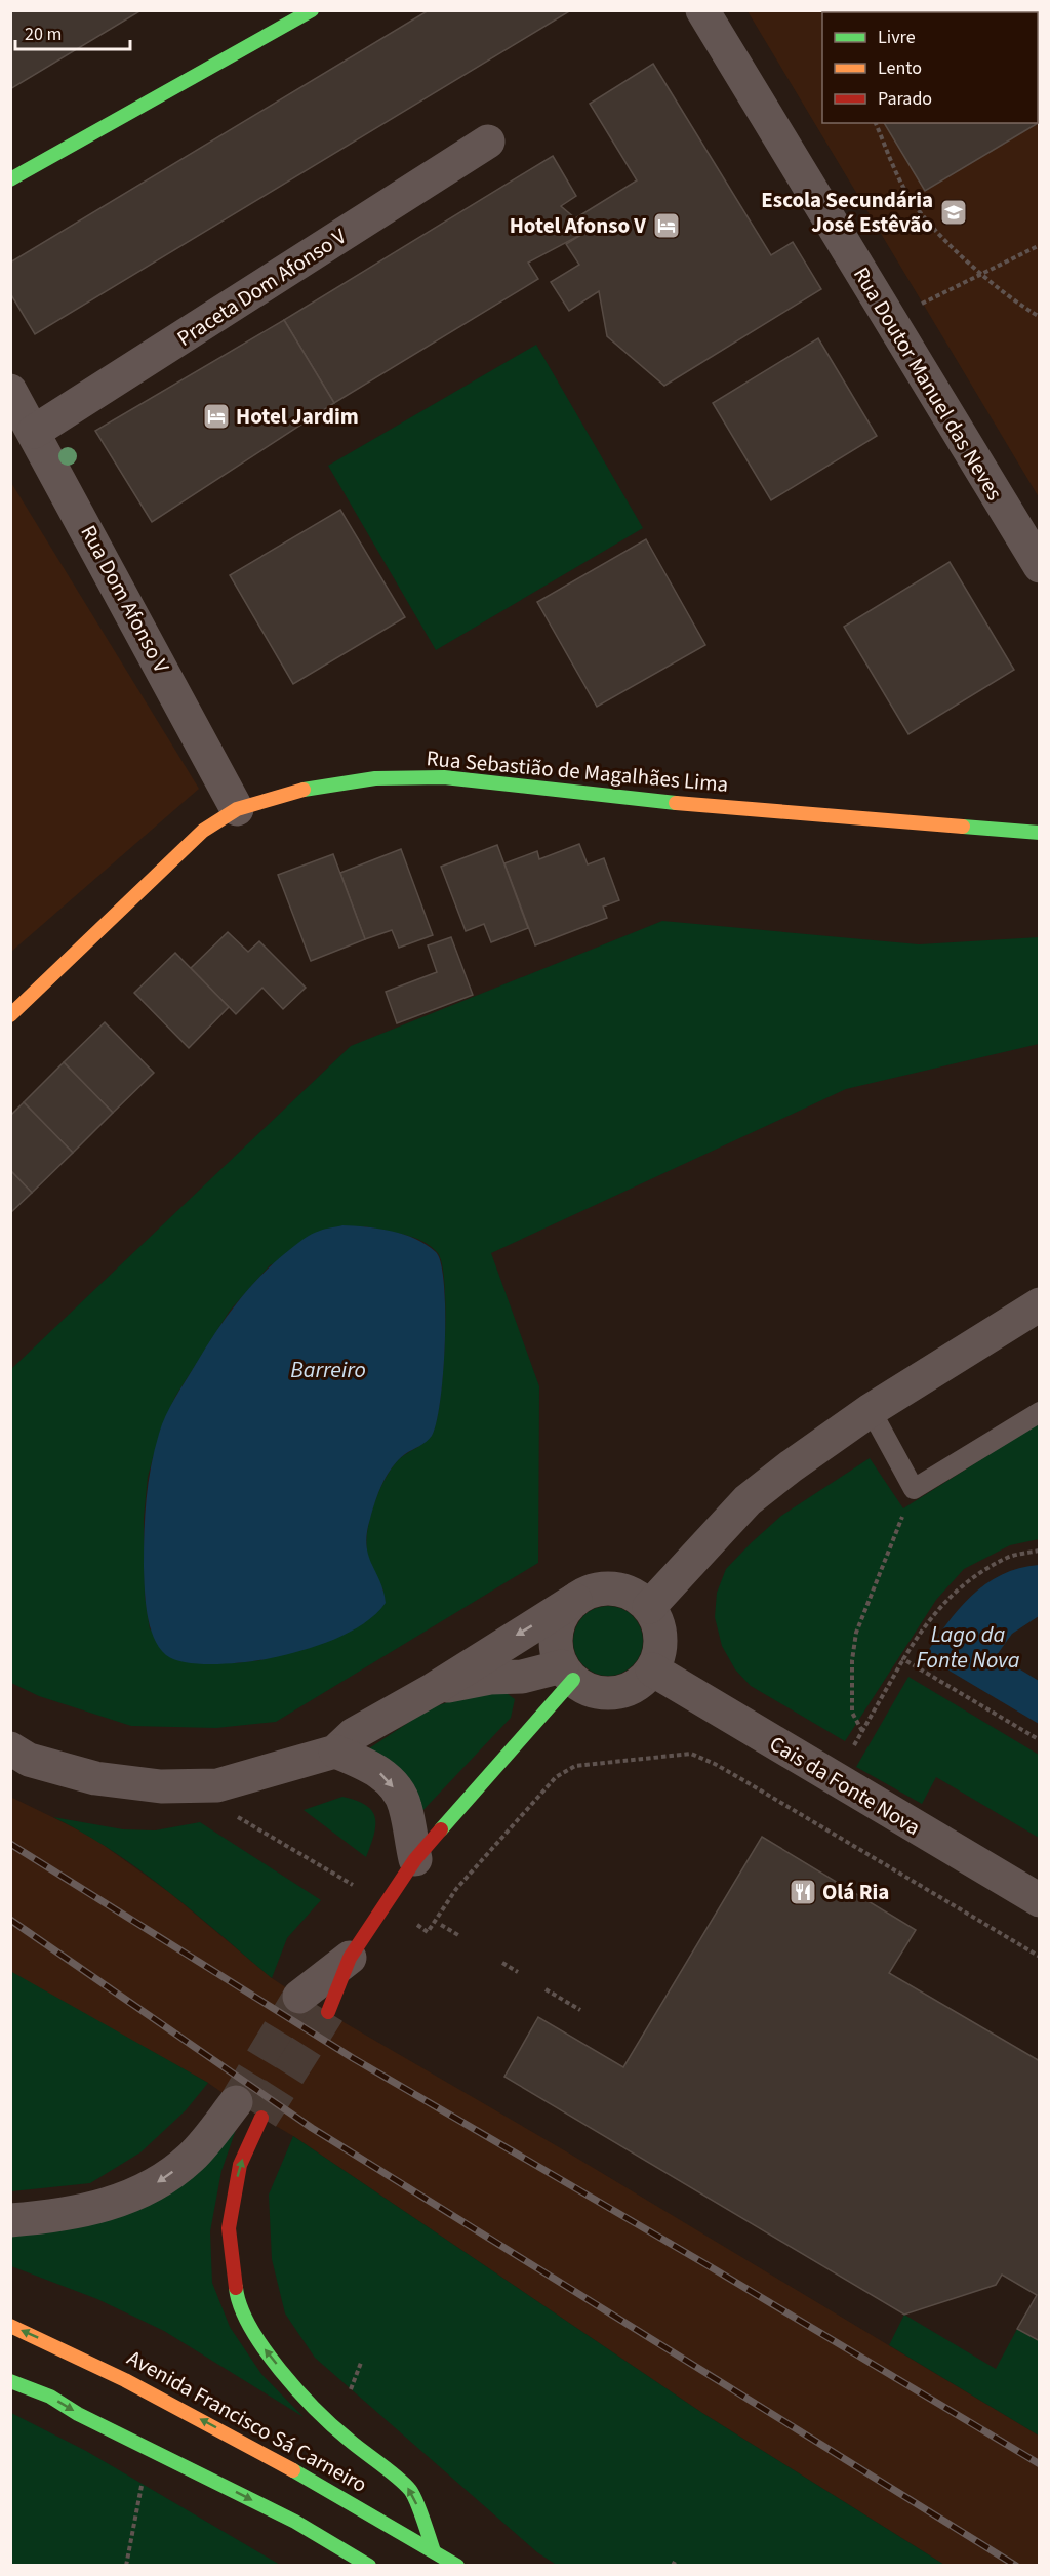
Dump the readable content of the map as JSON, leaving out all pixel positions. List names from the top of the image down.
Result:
{
  "streets": {
    "street": [
      "Praceta Dom Afonso V",
      "Rua Doutor Manuel das Neves",
      "Rua Dom Afonso V",
      "Rua Sebastião de Magalhães Lima",
      "Cais da Fonte Nova",
      "Avenida Francisco Sá Carneiro"
    ]
  },
  "crossings": [
    ["Praceta Dom Afonso V", "Rua Dom Afonso V"],
    ["Rua Dom Afonso V", "Rua Sebastião de Magalhães Lima"]
  ],
  "water": ["Barreiro", "Lago da Fonte Nova"],
  "places": {
    "school or university": ["Escola Secundária José Estêvão"],
    "hotel": ["Hotel Afonso V", "Hotel Jardim"],
    "restaurant": ["Olá Ria"]
  },
  "legend": ["Livre", "Lento", "Parado"],
  "scale_bar": "20 m"
}
